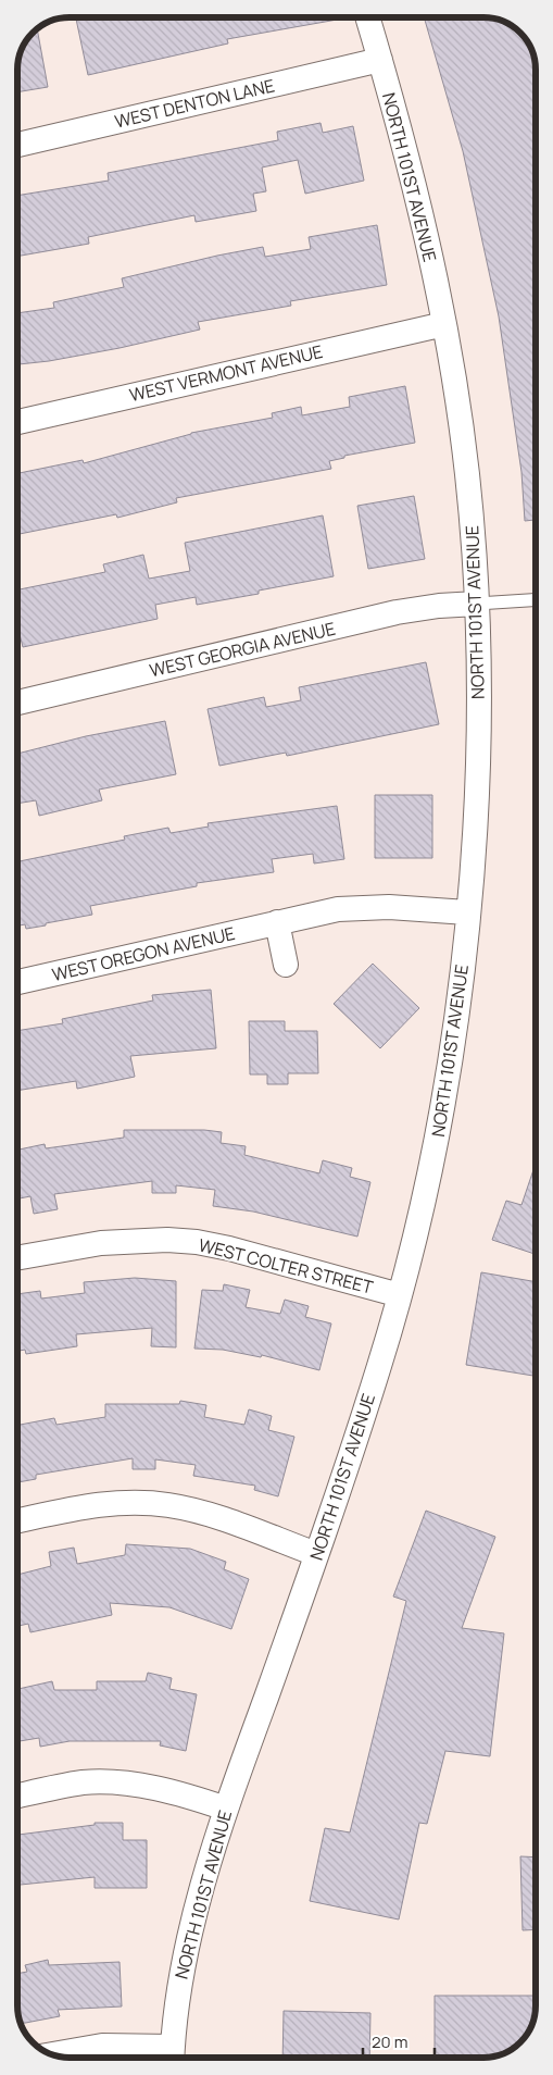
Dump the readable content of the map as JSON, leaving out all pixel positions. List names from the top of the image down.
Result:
{
  "streets": {
    "street": [
      "WEST DENTON LANE",
      "NORTH 101ST AVENUE",
      "WEST VERMONT AVENUE",
      "WEST GEORGIA AVENUE",
      "WEST OREGON AVENUE",
      "WEST COLTER STREET"
    ]
  },
  "crossings": [
    ["WEST DENTON LANE", "NORTH 101ST AVENUE"],
    ["NORTH 101ST AVENUE", "WEST VERMONT AVENUE"],
    ["NORTH 101ST AVENUE", "WEST GEORGIA AVENUE"],
    ["NORTH 101ST AVENUE", "WEST OREGON AVENUE"],
    ["NORTH 101ST AVENUE", "WEST COLTER STREET"]
  ],
  "scale_bar": "20 m"
}
